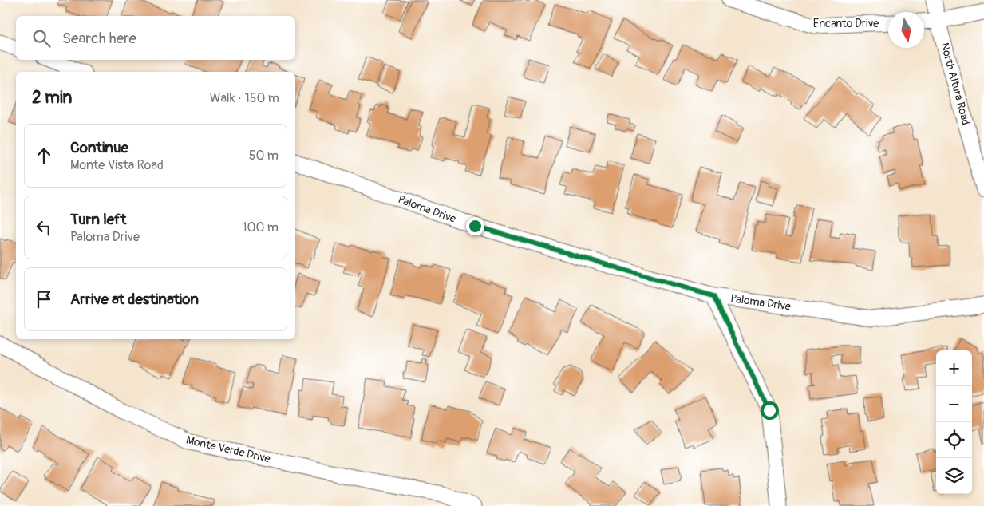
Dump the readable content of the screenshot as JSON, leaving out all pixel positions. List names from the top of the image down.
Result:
{
  "streets": {
    "street": [
      "Encanto Drive",
      "North Altura Road",
      "Paloma Drive",
      "Monte Verde Drive"
    ]
  },
  "north": "bottom",
  "page": {
    "search": "Search here",
    "heading": ["2 min", "Walk · 150 m"],
    "list": [
      ["Continue", "Monte Vista Road", "50 m"],
      ["Turn left", "Paloma Drive", "100 m"],
      "Arrive at destination"
    ],
    "map_buttons": ["+", "−"]
  }
}
